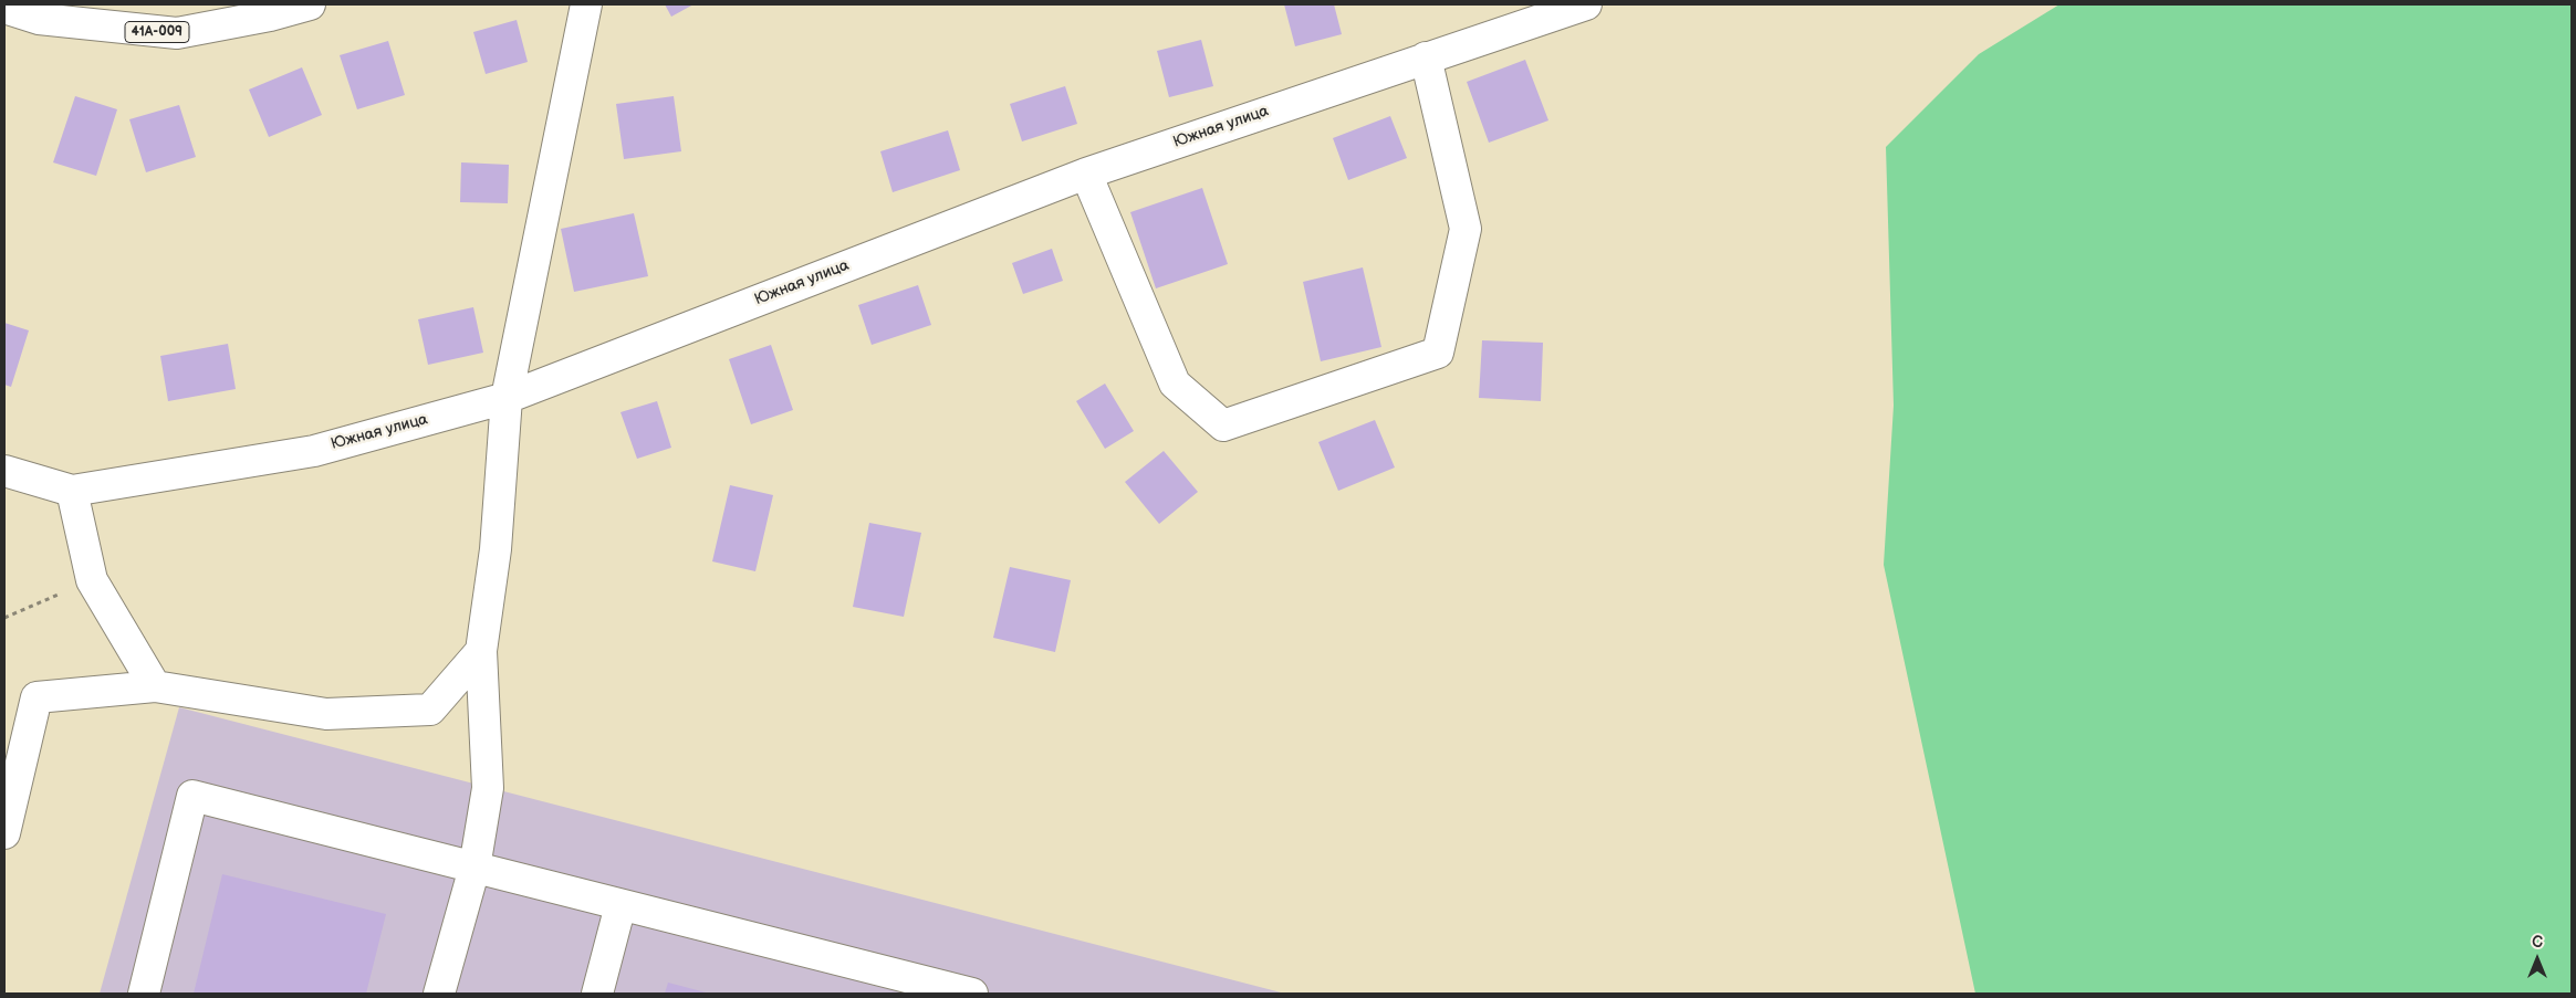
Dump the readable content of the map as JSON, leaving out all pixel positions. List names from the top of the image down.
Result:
{
  "streets": {
    "street": ["41А-009", "Южная улица"]
  },
  "north": "top"
}
